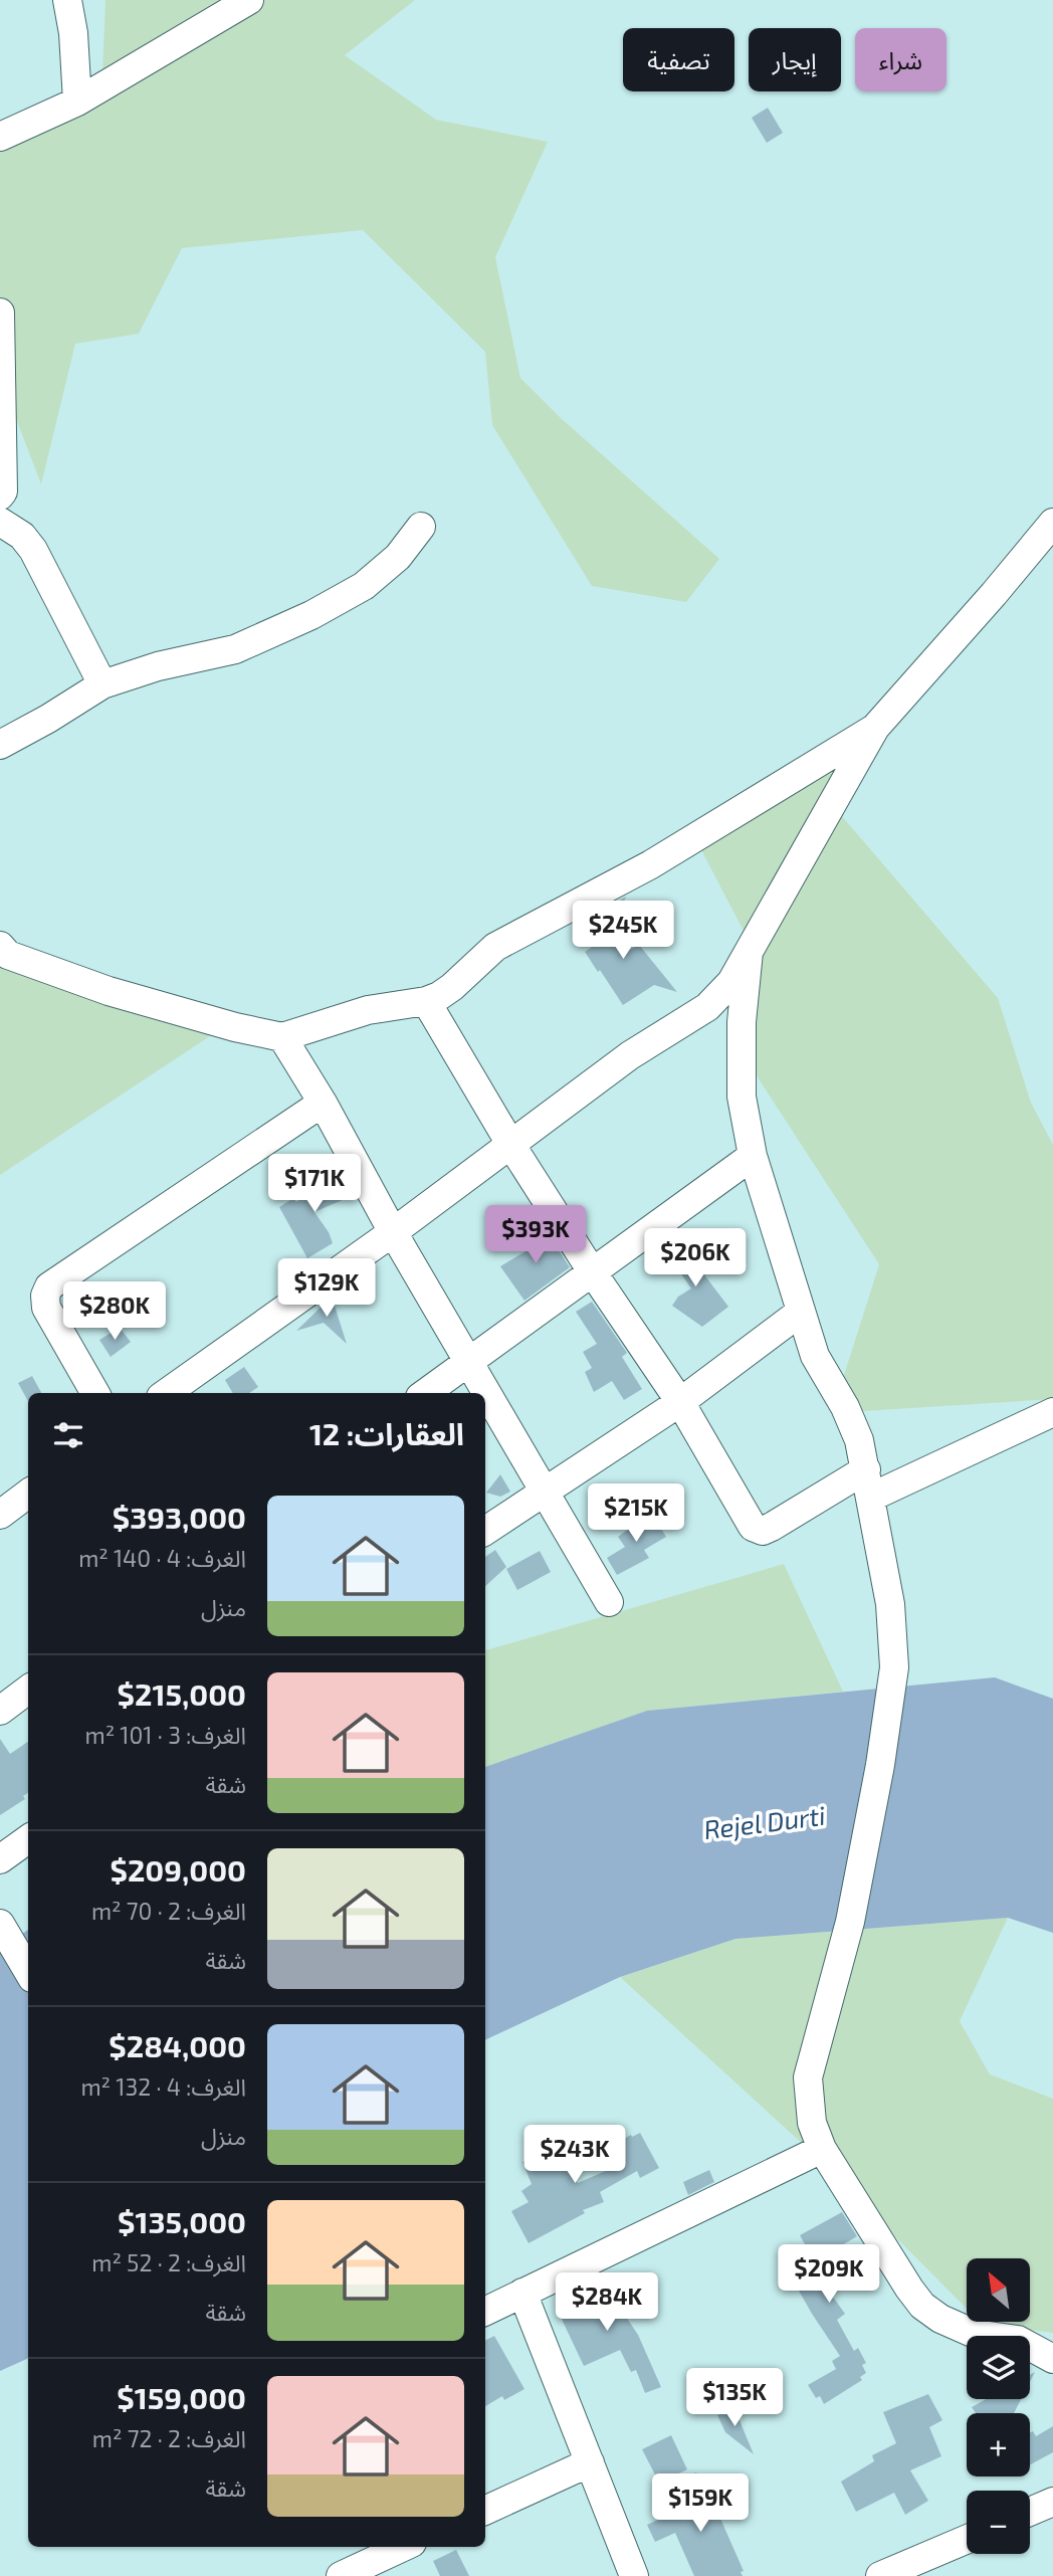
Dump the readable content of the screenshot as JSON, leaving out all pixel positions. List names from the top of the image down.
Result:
{
  "water": ["Rejel Durti"],
  "north": "top left",
  "page": {
    "chip": ["شراء", "إيجار", "تصفية"],
    "price": [
      "$245K",
      "$171K",
      "$393K",
      "$206K",
      "$129K",
      "$280K",
      "$215K",
      "$243K",
      "$209K",
      "$284K",
      "$135K",
      "$159K"
    ],
    "heading": "العقارات: 12",
    "list": [
      {
        "name": "$393,000",
        "note": "الغرف: 4 · 140 m² · منزل"
      },
      {
        "name": "$215,000",
        "note": "الغرف: 3 · 101 m² · شقة"
      },
      {
        "name": "$209,000",
        "note": "الغرف: 2 · 70 m² · شقة"
      },
      {
        "name": "$284,000",
        "note": "الغرف: 4 · 132 m² · منزل"
      },
      {
        "name": "$135,000",
        "note": "الغرف: 2 · 52 m² · شقة"
      },
      {
        "name": "$159,000",
        "note": "الغرف: 2 · 72 m² · شقة"
      }
    ],
    "map_buttons": ["+", "−"]
  }
}
